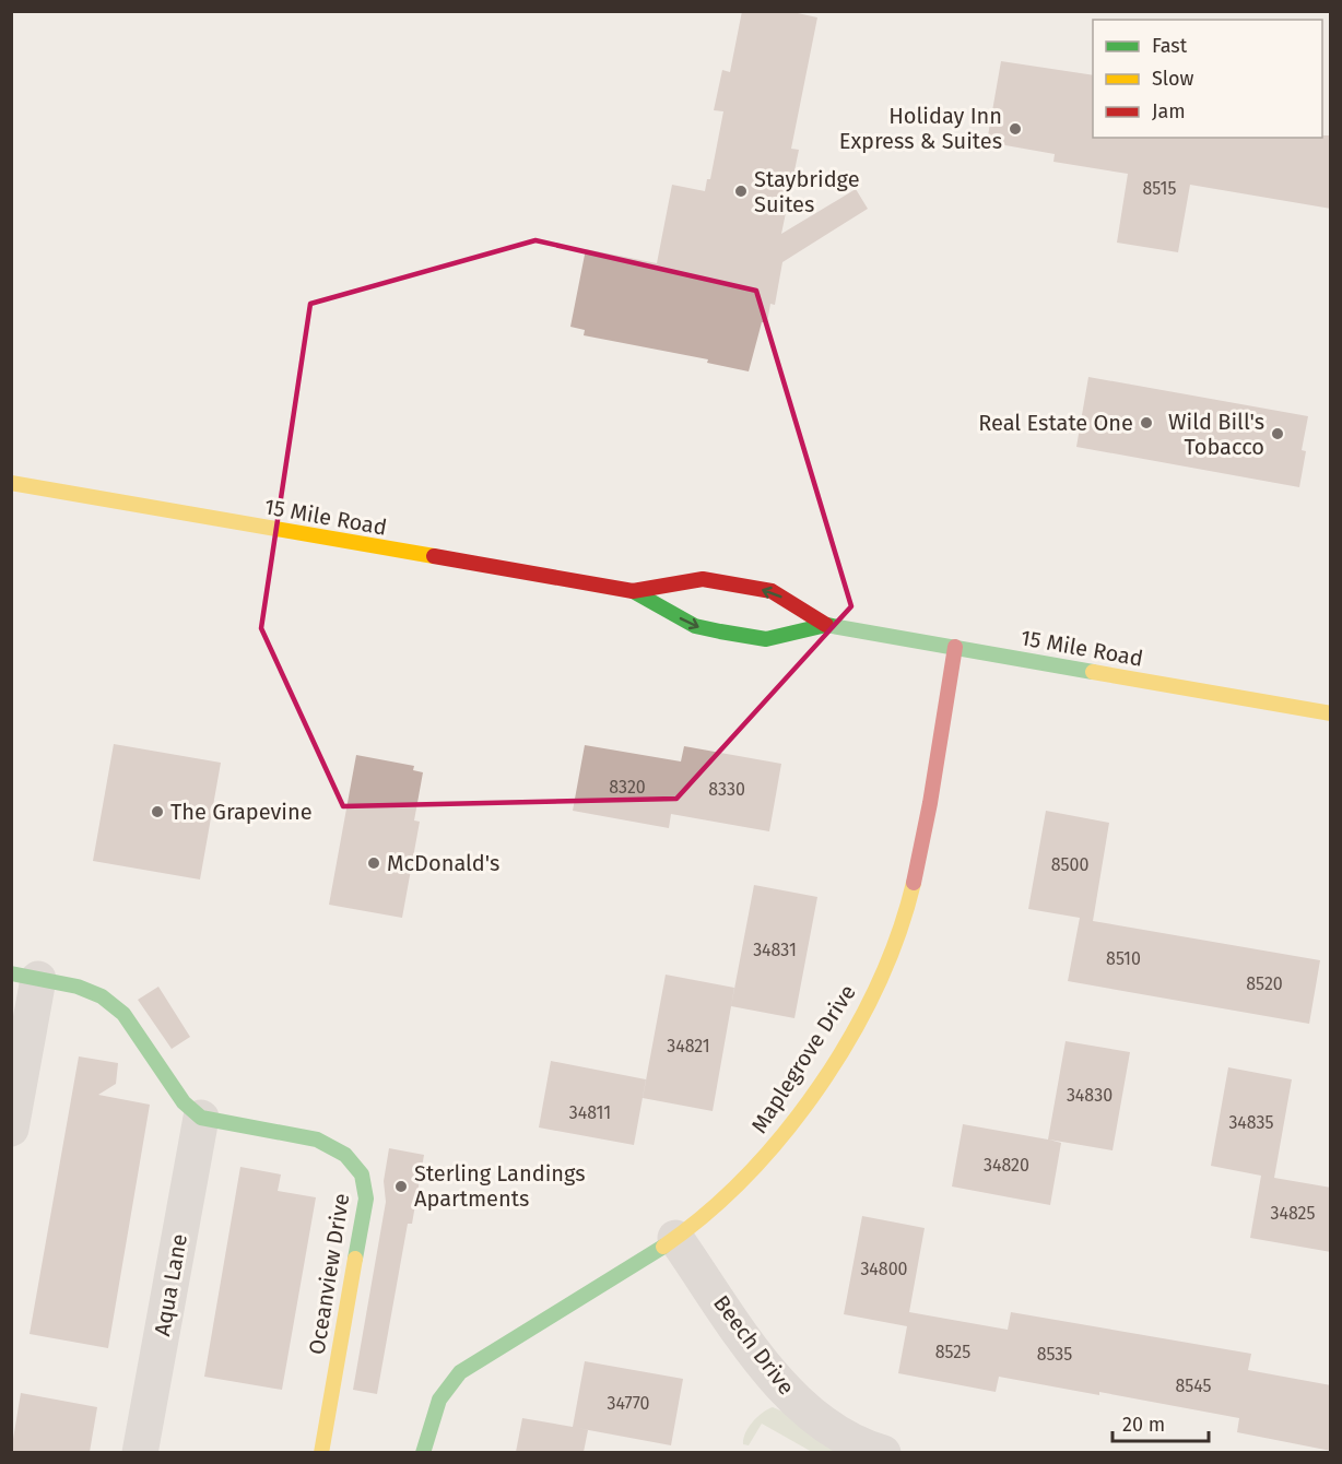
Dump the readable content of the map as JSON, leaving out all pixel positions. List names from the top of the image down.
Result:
{
  "streets": {
    "street": [
      "15 Mile Road",
      "Maplegrove Drive",
      "Oceanview Drive",
      "Aqua Lane",
      "Beech Drive"
    ]
  },
  "crossings": [
    ["15 Mile Road", "Maplegrove Drive"],
    ["Maplegrove Drive", "Beech Drive"],
    ["Oceanview Drive", "Aqua Lane"]
  ],
  "places": [
    "Holiday Inn Express & Suites",
    "Staybridge Suites",
    "Real Estate One",
    "Wild Bill's Tobacco",
    "The Grapevine",
    "McDonald's",
    "Sterling Landings Apartments"
  ],
  "house_numbers": [
    "8515",
    "8320",
    "8330",
    "8500",
    "34831",
    "8510",
    "8520",
    "34821",
    "34830",
    "34811",
    "34835",
    "34820",
    "34825",
    "34800",
    "8525",
    "8535",
    "8545",
    "34770"
  ],
  "legend": ["Fast", "Slow", "Jam"],
  "scale_bar": "20 m"
}
